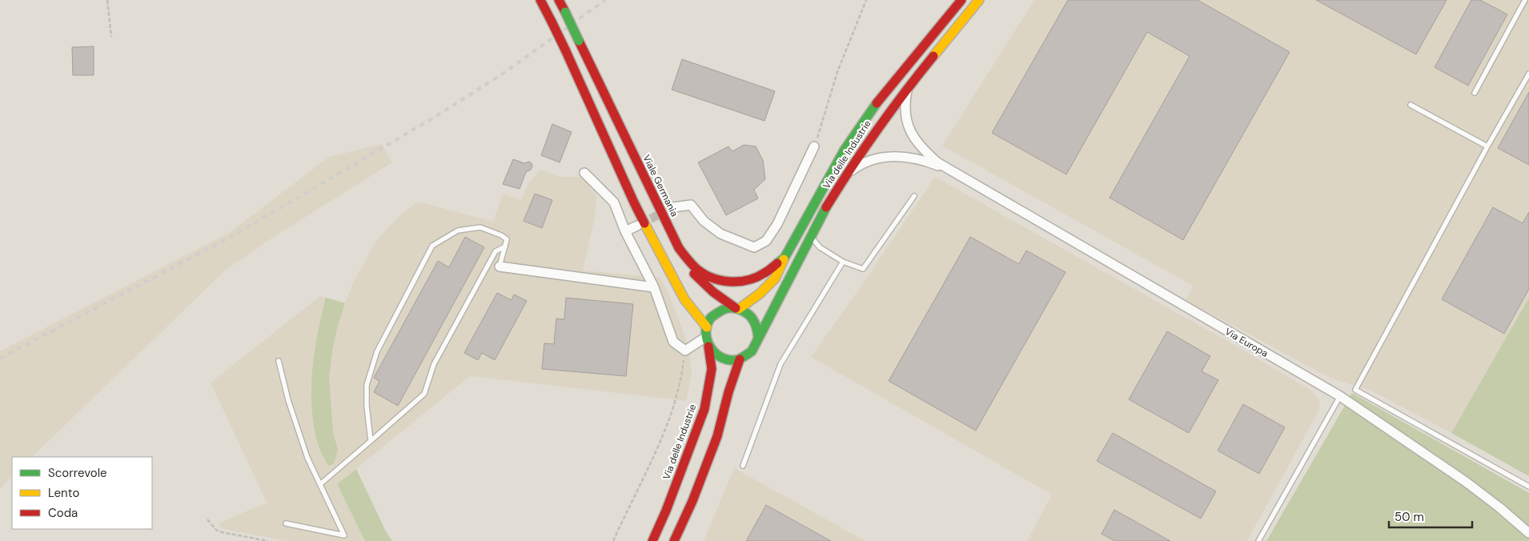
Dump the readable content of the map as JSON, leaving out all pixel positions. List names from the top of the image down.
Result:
{
  "streets": {
    "street": ["Via delle Industrie", "Viale Germania", "Via Europa"]
  },
  "crossings": [
    ["Via delle Industrie", "Viale Germania"],
    ["Via delle Industrie", "Via Europa"]
  ],
  "legend": ["Scorrevole", "Lento", "Coda"],
  "scale_bar": "50 m"
}
